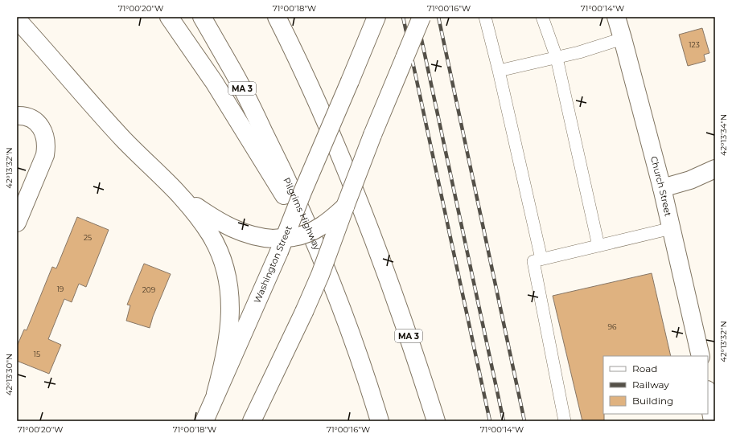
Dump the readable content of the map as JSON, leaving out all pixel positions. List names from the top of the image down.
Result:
{
  "streets": {
    "main road": [
      "MA 3",
      "Church Street",
      "Pilgrims Highway",
      "Washington Street"
    ]
  },
  "house_numbers": [
    "123",
    "25",
    "19",
    "209",
    "96",
    "15"
  ],
  "legend": ["Road", "Railway", "Building"],
  "coordinates": [
    "71°00'20\"W",
    "71°00'18\"W",
    "71°00'16\"W",
    "71°00'14\"W",
    "42°13'34\"N",
    "42°13'32\"N",
    "42°13'30\"N"
  ]
}
